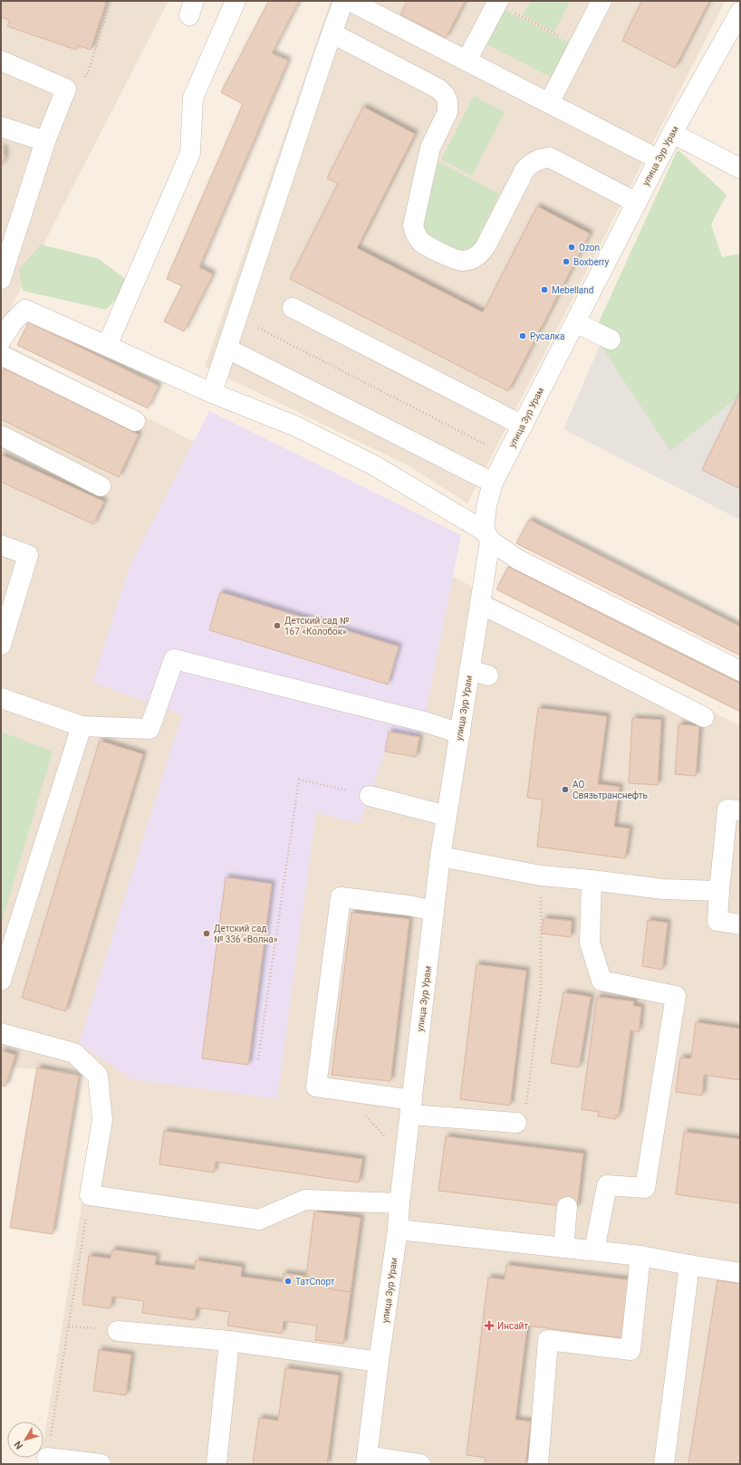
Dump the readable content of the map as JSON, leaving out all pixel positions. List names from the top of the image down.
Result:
{
  "streets": {
    "street": ["улица Зур Урам"]
  },
  "places": {
    "other": [
      "Ozon",
      "Boxberry",
      "Mebelland",
      "Русалка",
      "Детский сад № 167 «Колобок»",
      "АО Связьтранснефть",
      "Детский сад № 336 «Волна»",
      "ТатСпорт"
    ],
    "health": ["Инсайт"]
  },
  "north": "bottom left"
}
